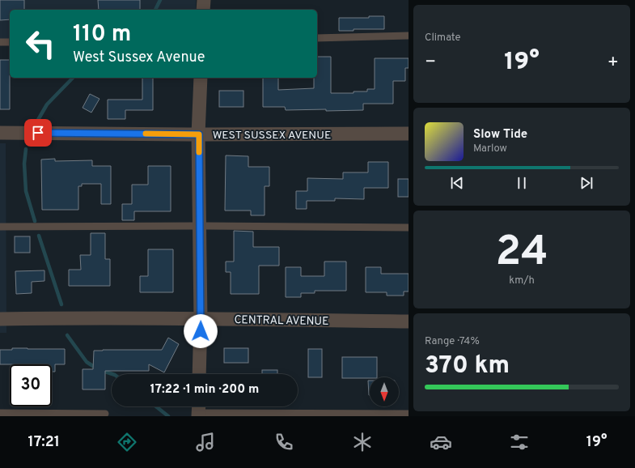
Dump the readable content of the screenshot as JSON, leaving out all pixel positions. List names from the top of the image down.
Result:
{
  "streets": {
    "street": ["WEST SUSSEX AVENUE", "CENTRAL AVENUE"]
  },
  "north": "bottom",
  "page": {
    "tile": [
      "Climate",
      ["24", "km/h"],
      ["Range · 74%", "370 km"]
    ],
    "turn": ["110 m", "West Sussex Avenue"],
    "heat": ["−", "19°", "+"],
    "song": ["Slow Tide", "Marlow"],
    "limit": "30",
    "trip": "17:22 · 1 min · 200 m",
    "tabs": ["17:21", "19°"]
  }
}
